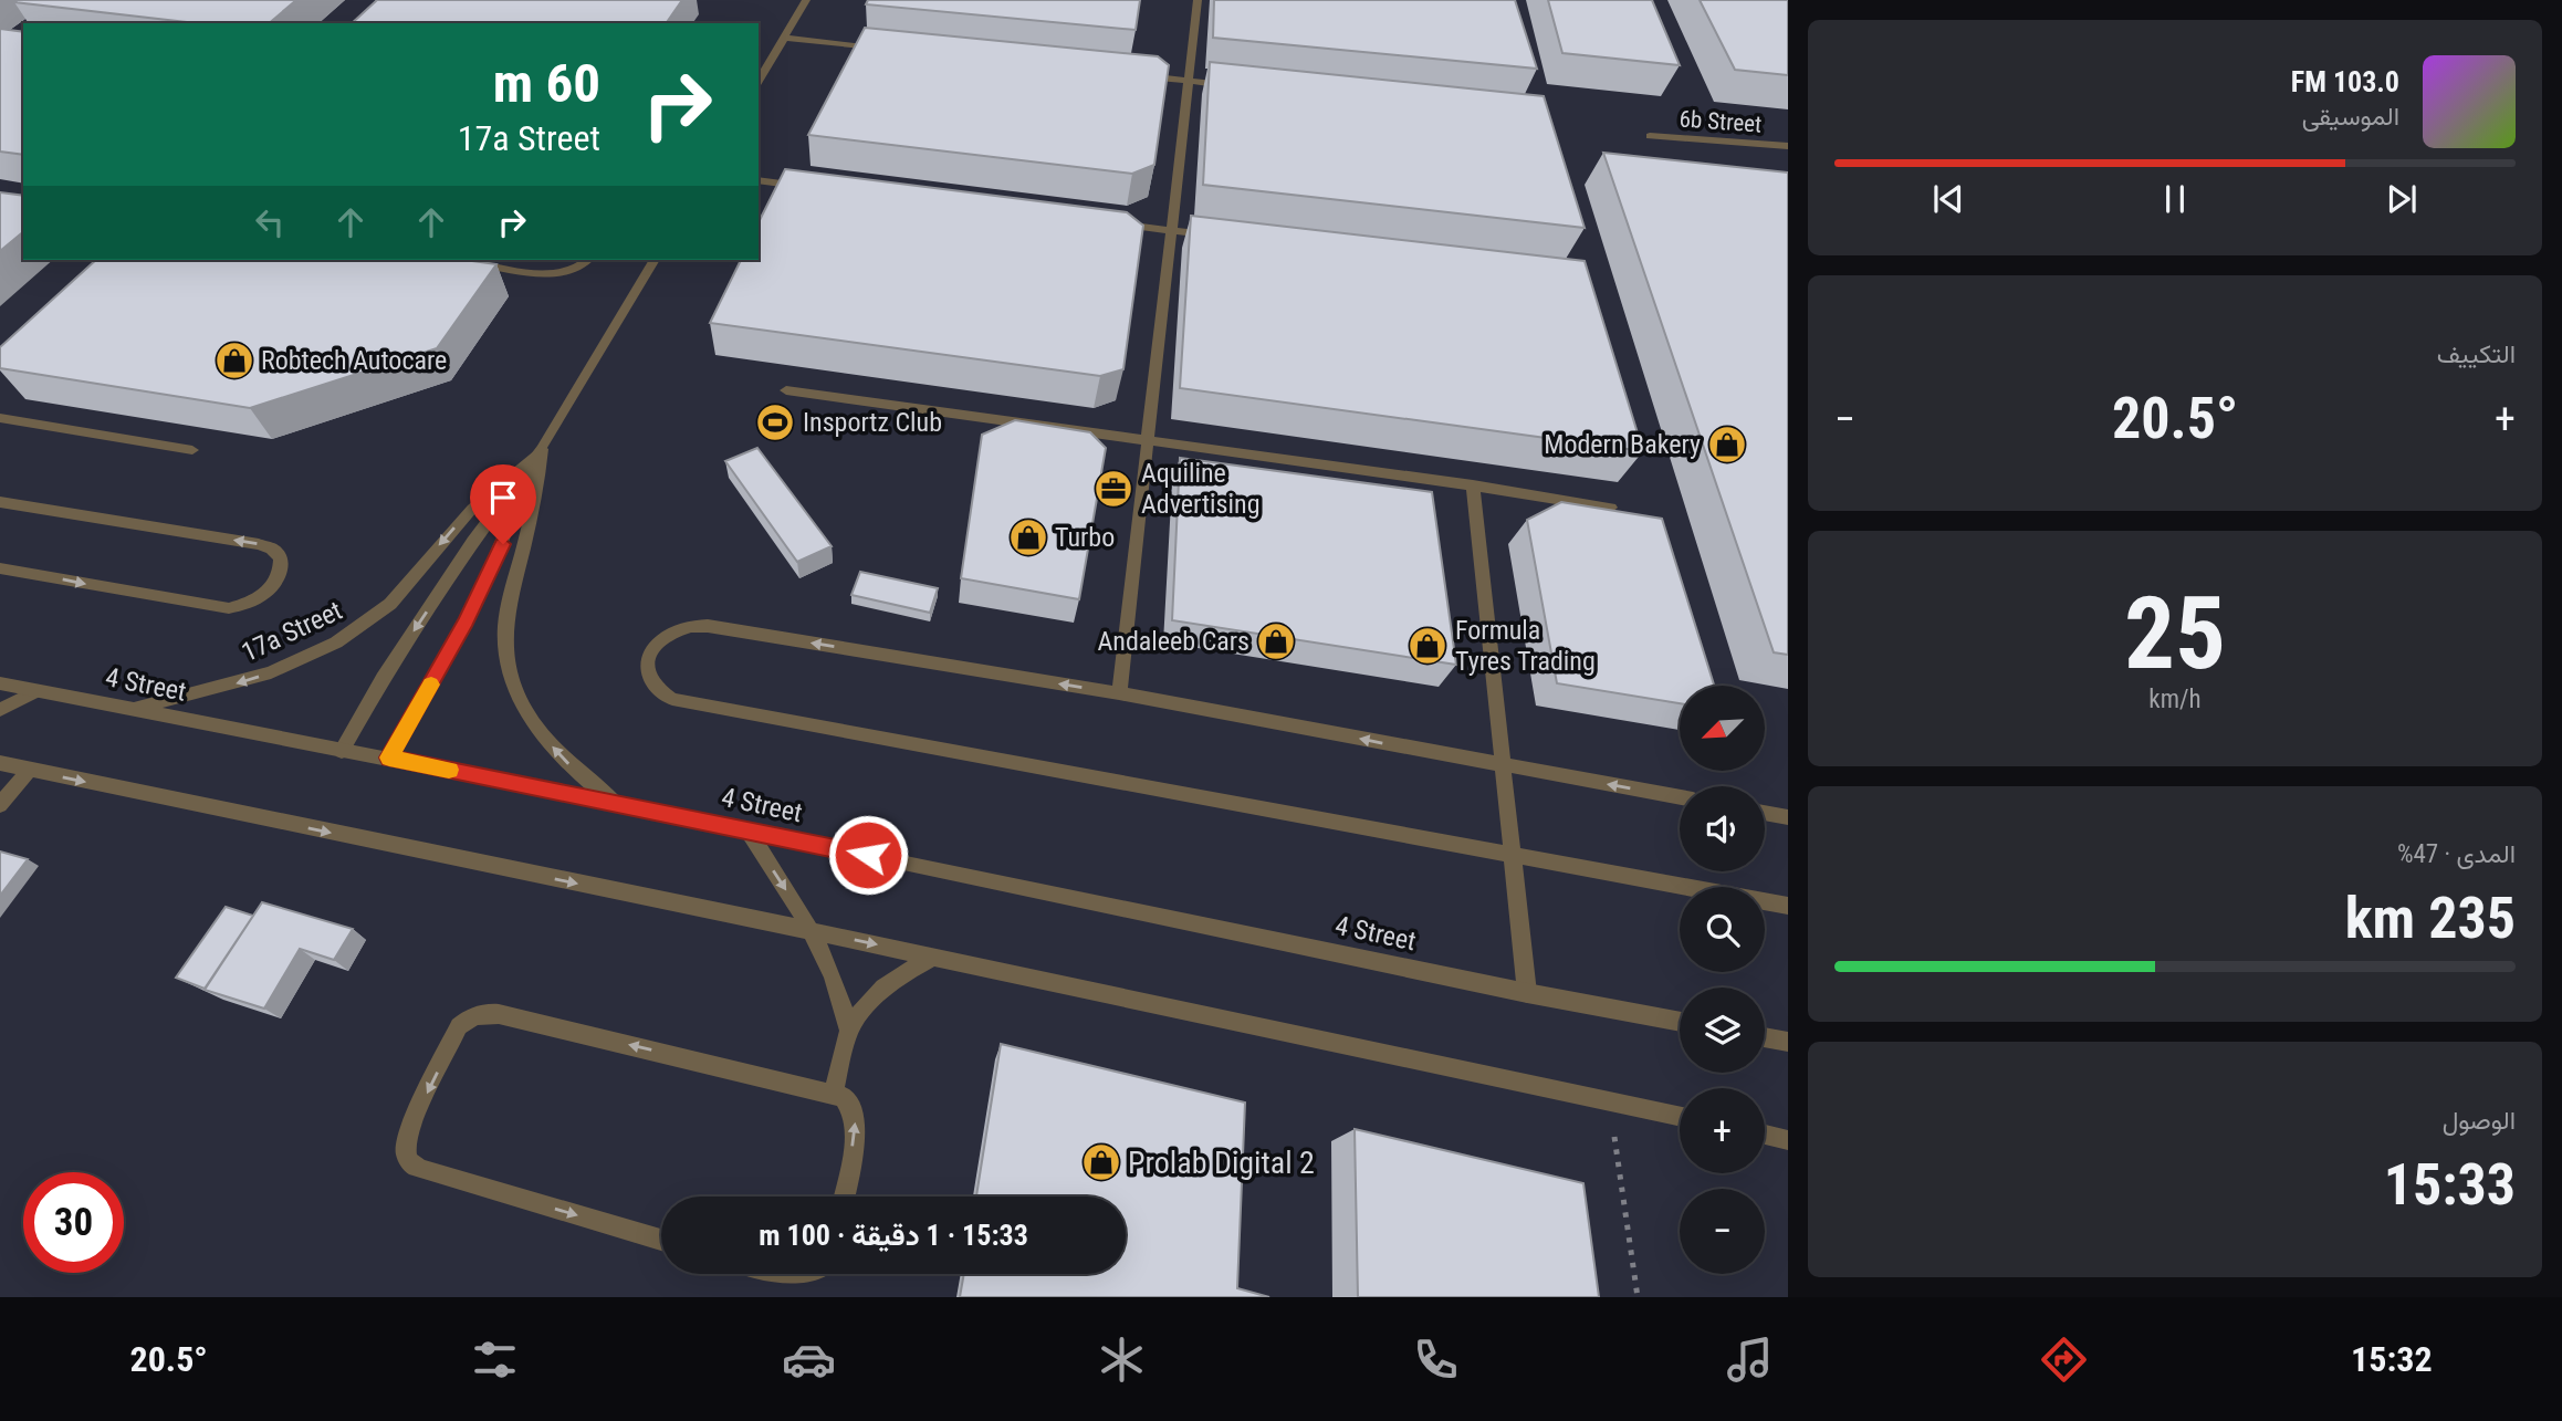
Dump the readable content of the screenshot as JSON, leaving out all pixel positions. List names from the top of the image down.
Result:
{
  "streets": {
    "street": ["6b Street", "17a Street", "4 Street"]
  },
  "crossings": [
    ["17a Street", "4 Street"]
  ],
  "places": {
    "shop": [
      "Robtech Autocare",
      "Modern Bakery",
      "Turbo",
      "Andaleeb Cars",
      "Formula Tyres Trading",
      "Prolab Digital 2"
    ],
    "sports": ["Insportz Club"],
    "office": ["Aquiline Advertising"]
  },
  "north": "bottom left",
  "page": {
    "turn": ["60 m", "17a Street"],
    "song": ["103.0 FM", "الموسيقى"],
    "tile": [
      "التكييف",
      ["25", "km/h"],
      ["المدى · 47%", "235 km"],
      ["الوصول", "15:33"]
    ],
    "heat": ["−", "20.5°", "+"],
    "map_buttons": ["+", "−"],
    "limit": "30",
    "trip": "15:33 · 1 دقيقة · 100 m",
    "tabs": ["15:32", "20.5°"]
  }
}
